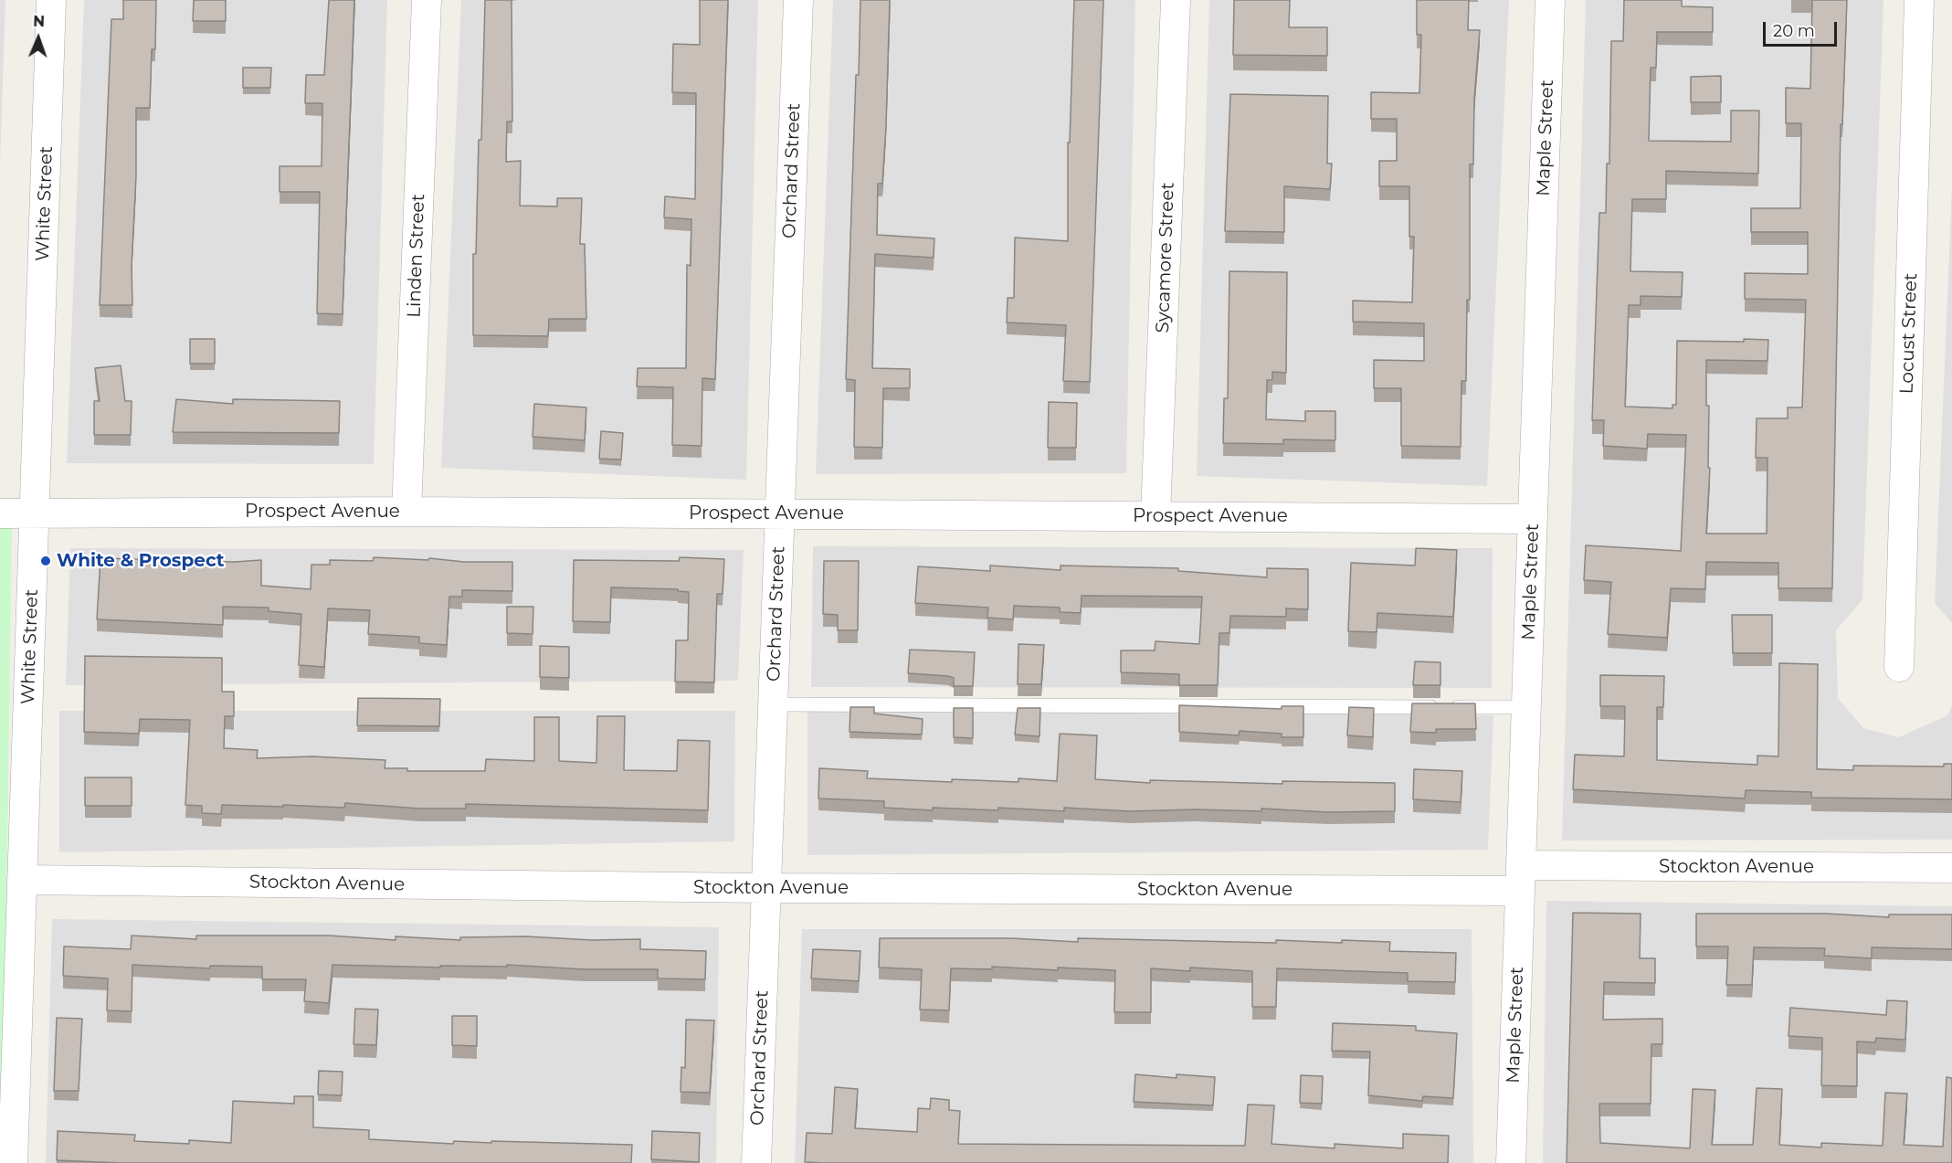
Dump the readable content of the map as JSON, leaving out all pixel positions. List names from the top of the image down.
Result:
{
  "streets": {
    "street": [
      "Maple Street",
      "Orchard Street",
      "White Street",
      "Linden Street",
      "Sycamore Street",
      "Locust Street",
      "Prospect Avenue",
      "Stockton Avenue"
    ]
  },
  "crossings": [
    ["Maple Street", "Prospect Avenue"],
    ["Maple Street", "Stockton Avenue"],
    ["Orchard Street", "Prospect Avenue"],
    ["Orchard Street", "Stockton Avenue"],
    ["White Street", "Prospect Avenue"],
    ["White Street", "Stockton Avenue"],
    ["Linden Street", "Prospect Avenue"],
    ["Sycamore Street", "Prospect Avenue"]
  ],
  "places": ["White & Prospect"],
  "scale_bar": "20 m",
  "north": "top"
}
